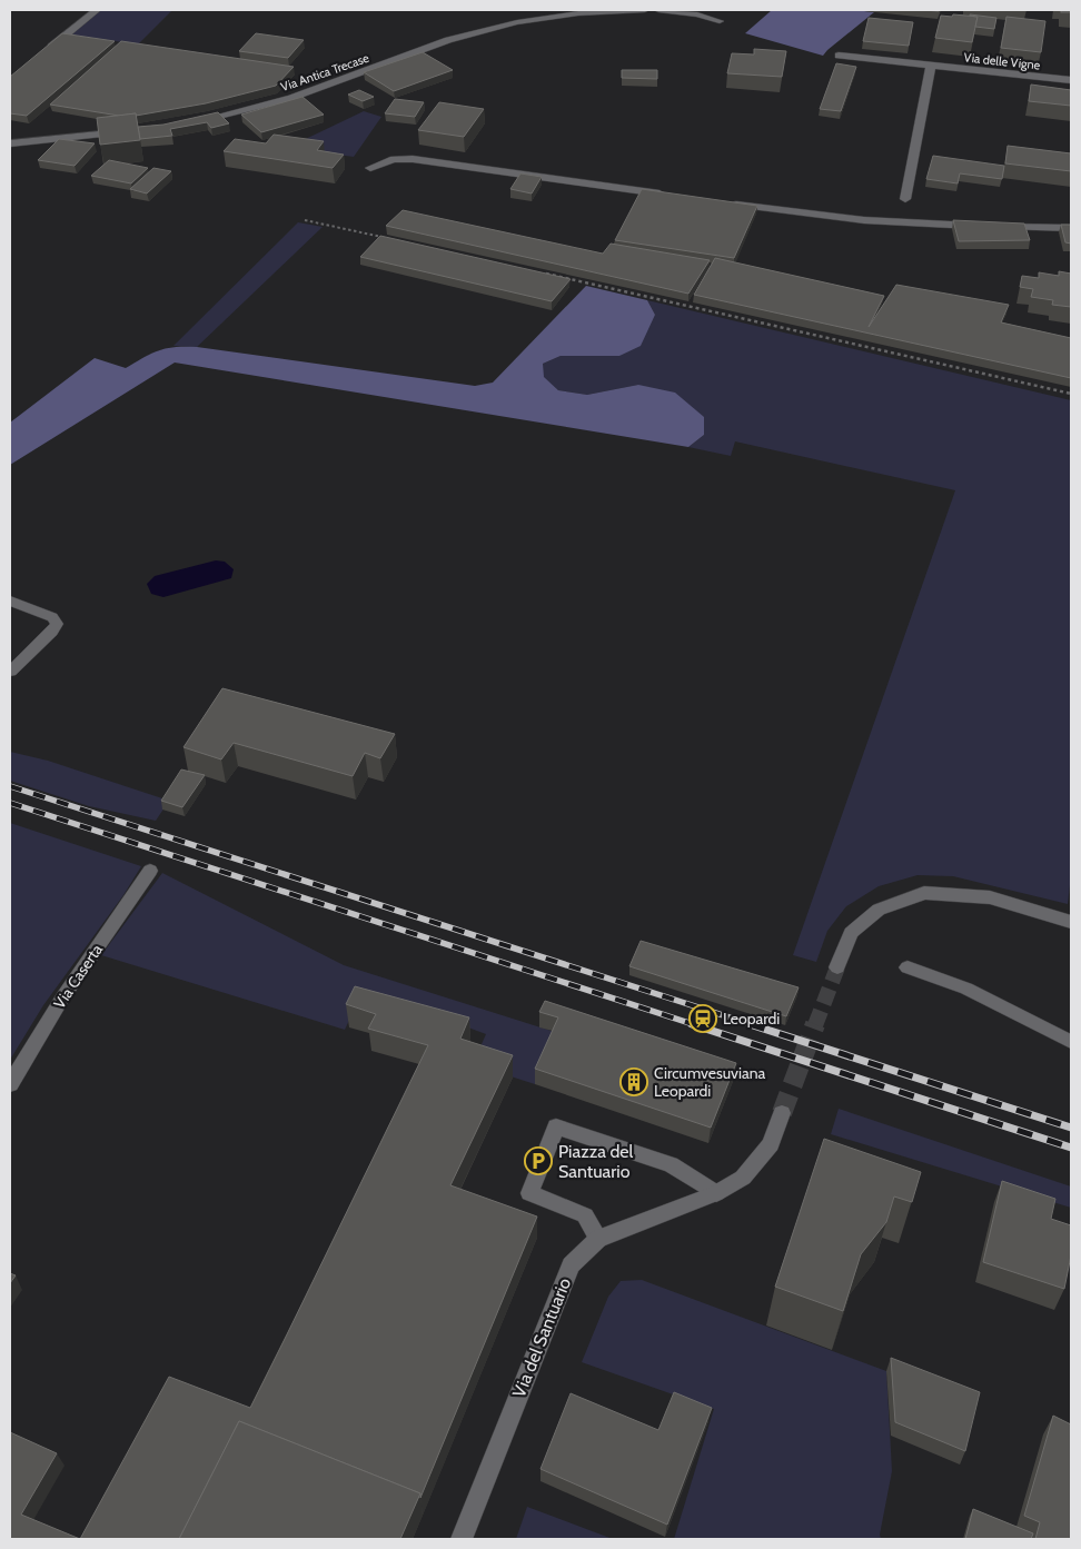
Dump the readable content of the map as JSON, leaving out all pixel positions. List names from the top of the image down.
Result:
{
  "streets": {
    "street": [
      "Via delle Vigne",
      "Via Antica Trecase",
      "Via Caserta",
      "Via del Santuario"
    ]
  },
  "places": {
    "station": ["Leopardi"],
    "building": ["Circumvesuviana Leopardi"],
    "parking": ["Piazza del Santuario"]
  }
}
